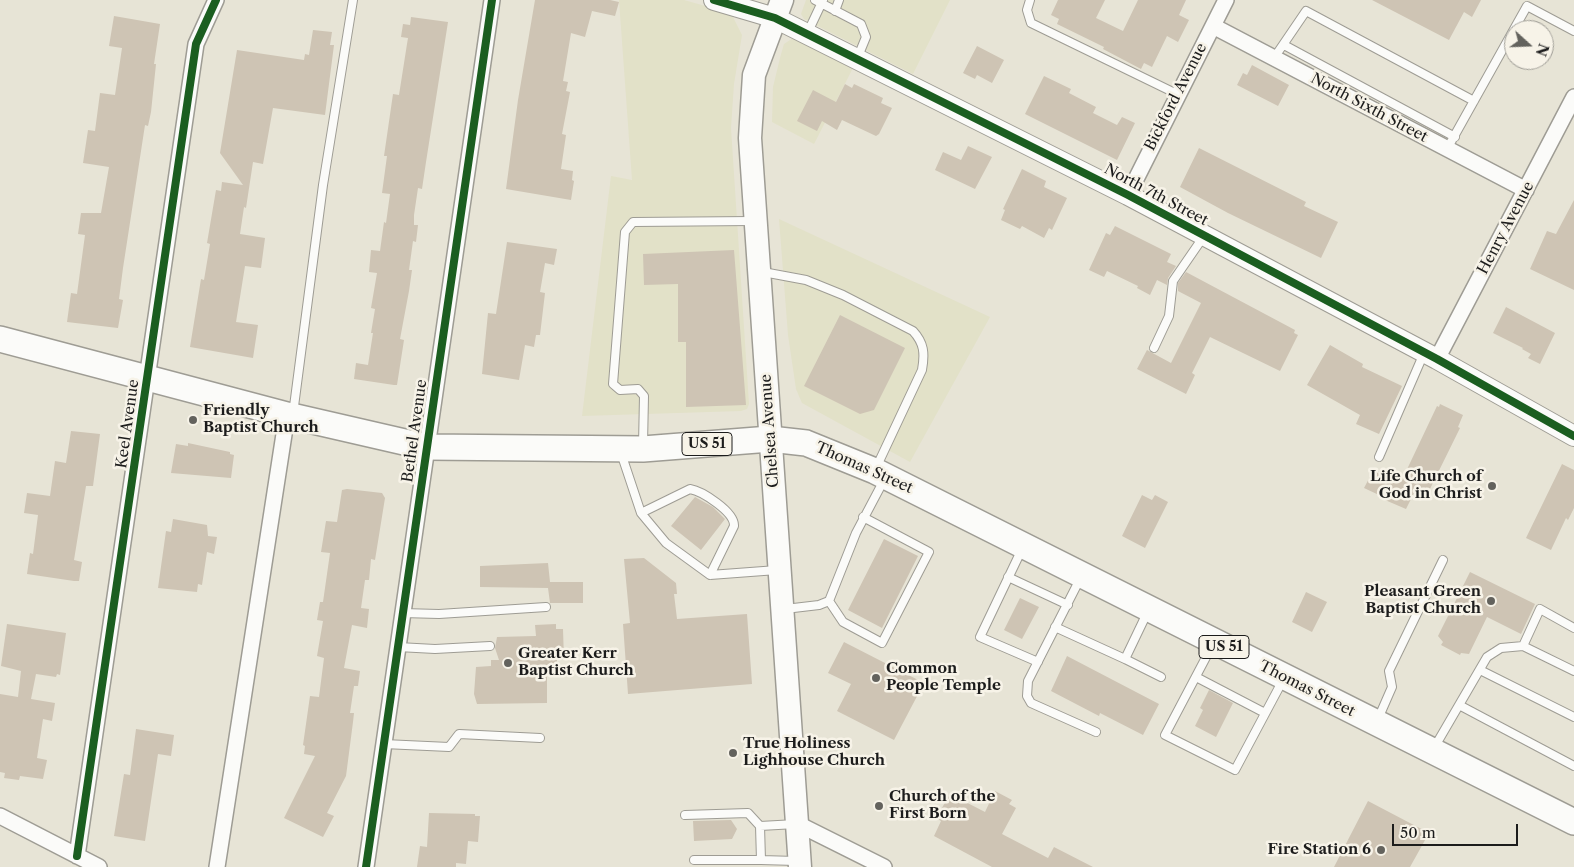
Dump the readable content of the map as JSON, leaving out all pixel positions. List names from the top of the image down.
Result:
{
  "streets": {
    "main road": ["Chelsea Avenue", "US 51", "Thomas Street"],
    "street": [
      "Bickford Avenue",
      "North Sixth Street",
      "North 7th Street",
      "Henry Avenue",
      "Keel Avenue",
      "Bethel Avenue"
    ]
  },
  "crossings": [
    ["Bickford Avenue", "North Sixth Street"],
    ["Bickford Avenue", "North 7th Street"],
    ["North Sixth Street", "Henry Avenue"],
    ["North 7th Street", "Henry Avenue"],
    ["North 7th Street", "Chelsea Avenue"],
    ["Keel Avenue", "Thomas Street"],
    ["Bethel Avenue", "Thomas Street"],
    ["Chelsea Avenue", "Thomas Street"]
  ],
  "places": [
    "Friendly Baptist Church",
    "Life Church of God in Christ",
    "Pleasant Green Baptist Church",
    "Greater Kerr Baptist Church",
    "Common People Temple",
    "True Holiness Lighhouse Church",
    "Church of the First Born",
    "Fire Station 6"
  ],
  "scale_bar": "50 m",
  "north": "right"
}
